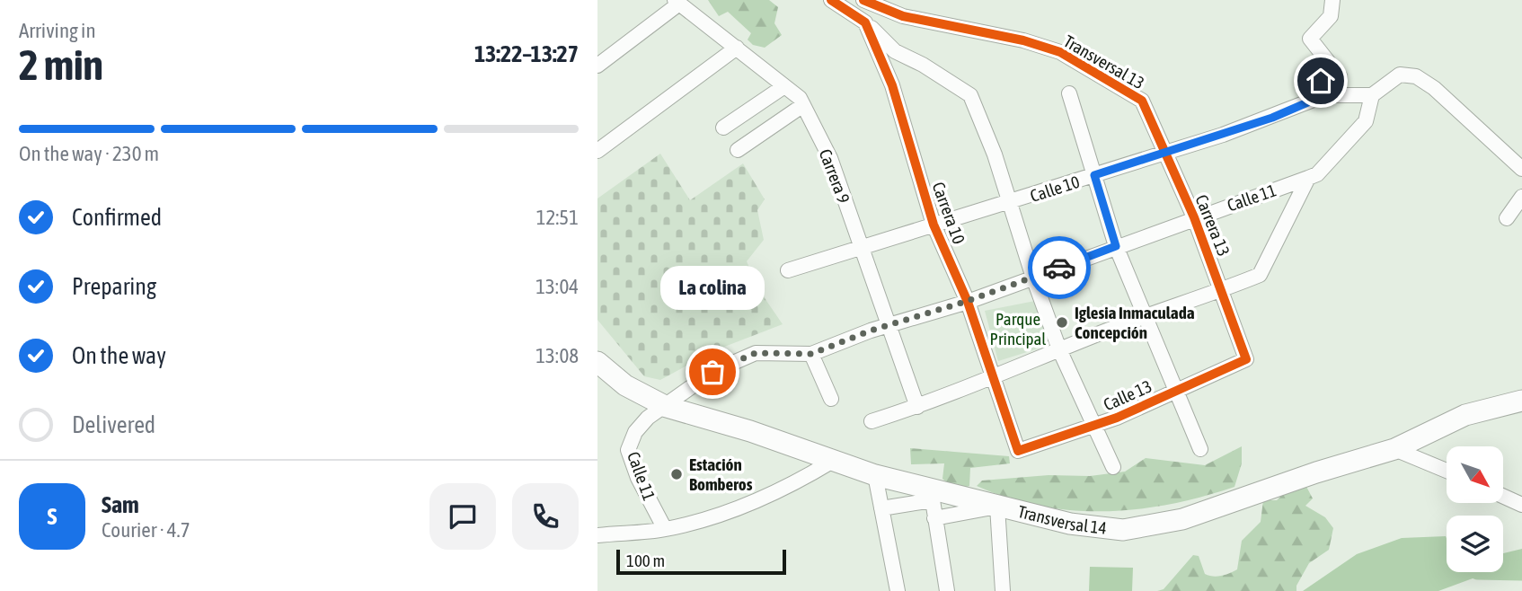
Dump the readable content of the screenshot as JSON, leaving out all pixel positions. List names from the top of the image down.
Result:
{
  "streets": {
    "highway": ["Transversal 14"],
    "street": [
      "Transversal 13",
      "Carrera 9",
      "Calle 10",
      "Calle 11",
      "Carrera 10",
      "Carrera 13",
      "Calle 13"
    ]
  },
  "crossings": [
    ["Transversal 13", "Carrera 13"],
    ["Carrera 9", "Calle 10"],
    ["Carrera 9", "Calle 11"],
    ["Calle 10", "Carrera 10"],
    ["Calle 10", "Carrera 13"],
    ["Calle 11", "Carrera 10"],
    ["Calle 11", "Carrera 13"],
    ["Calle 11", "Transversal 14"],
    ["Carrera 10", "Calle 13"],
    ["Carrera 13", "Calle 13"]
  ],
  "parks": ["Parque Principal"],
  "places": ["Iglesia Inmaculada Concepción", "La colina", "Estación Bomberos"],
  "scale_bar": "100 m",
  "north": "bottom right",
  "page": {
    "heading": ["2 min", "Arriving in", "13:22–13:27"],
    "panel": ["Sam", "Courier · 4.7"],
    "bar": "On the way · 230 m",
    "list": [
      ["Confirmed", "12:51"],
      ["Preparing", "13:04"],
      ["On the way", "13:08"],
      "Delivered"
    ],
    "bubble": "La colina",
    "round": "S",
    "scale": "100 m"
  }
}
